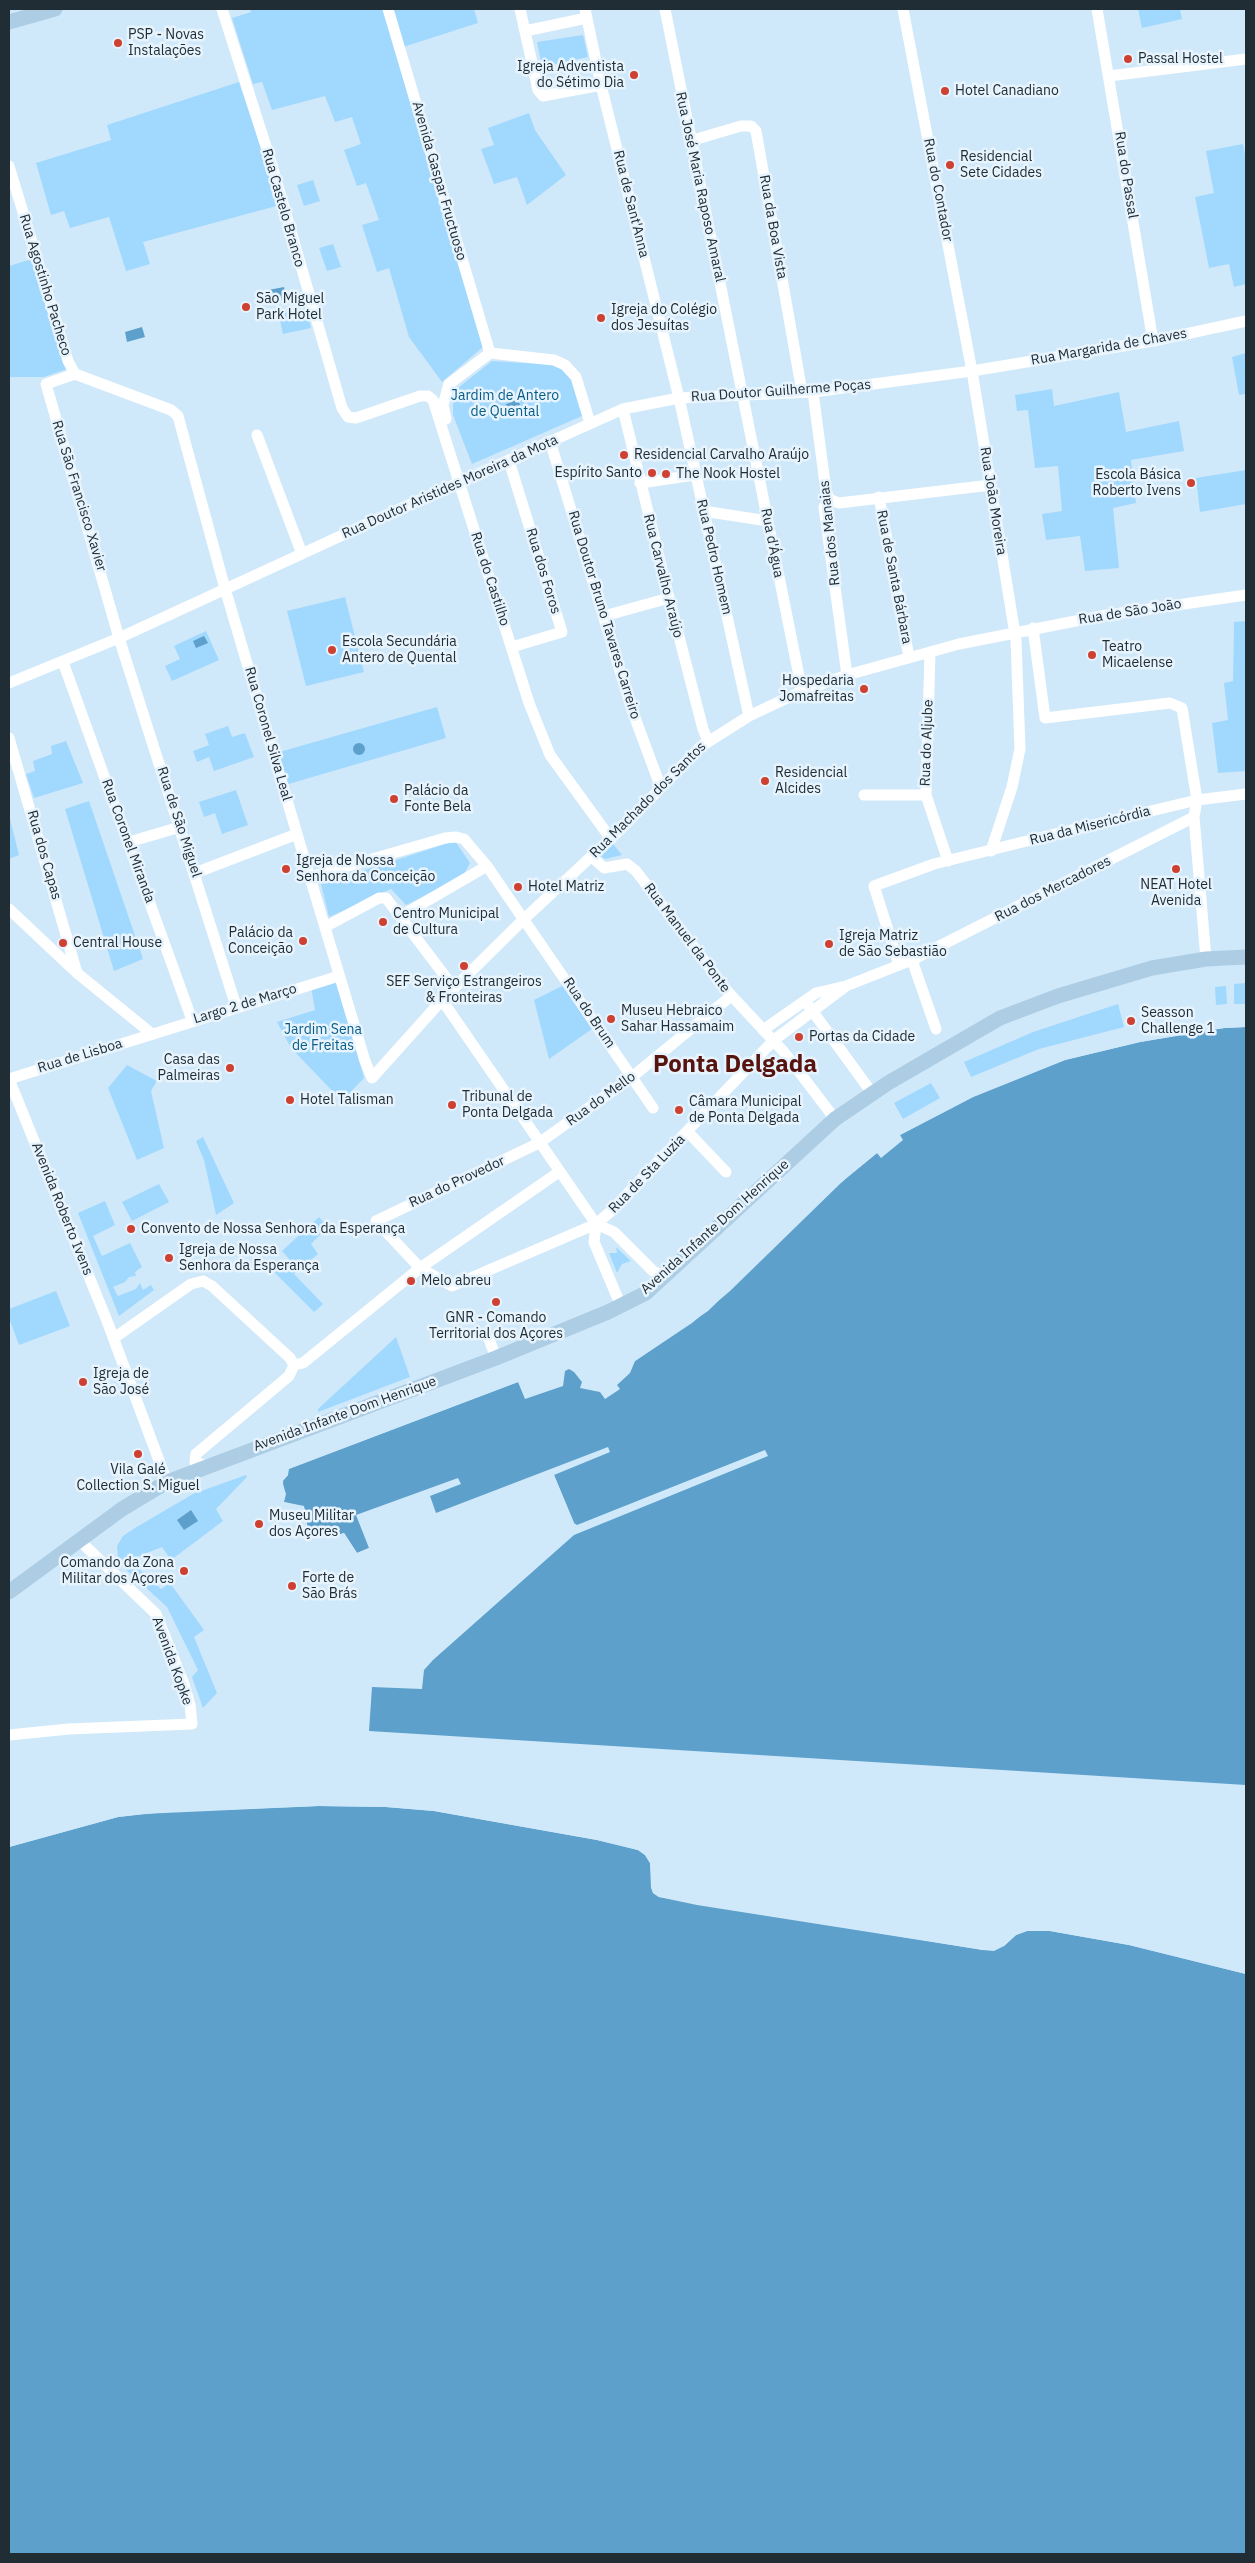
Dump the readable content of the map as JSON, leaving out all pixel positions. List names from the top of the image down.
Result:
{
  "streets": {
    "main road": ["Avenida Infante Dom Henrique"],
    "street": [
      "Rua do Passal",
      "Avenida Gaspar Fructuoso",
      "Rua José Maria Raposo Amaral",
      "Rua do Contador",
      "Rua de Sant'Anna",
      "Rua Castelo Branco",
      "Rua da Boa Vista",
      "Rua Agostinho Pacheco",
      "Rua Margarida de Chaves",
      "Rua Doutor Guilherme Poças",
      "Rua Doutor Aristides Moreira da Mota",
      "Rua São Francisco Xavier",
      "Rua João Moreira",
      "Rua dos Manaias",
      "Rua d'Água",
      "Rua Pedro Homem",
      "Rua dos Foros",
      "Rua Carvalho Araújo",
      "Rua de Santa Bárbara",
      "Rua do Castilho",
      "Rua de São João",
      "Rua Doutor Bruno Tavares Carreiro",
      "Rua Coronel Silva Leal",
      "Rua do Aljube",
      "Rua Machado dos Santos",
      "Rua de São Miguel",
      "Rua da Misericórdia",
      "Rua Coronel Miranda",
      "Rua dos Capas",
      "Rua dos Mercadores",
      "Rua Manuel da Ponte",
      "Largo 2 de Março",
      "Rua do Brum",
      "Rua de Lisboa",
      "Rua do Mello",
      "Rua de Sta Luzia",
      "Rua do Provedor",
      "Avenida Roberto Ivens",
      "Avenida Kopke"
    ]
  },
  "crossings": [
    ["Rua do Passal", "Rua Margarida de Chaves"],
    ["Rua José Maria Raposo Amaral", "Rua da Boa Vista"],
    ["Rua José Maria Raposo Amaral", "Rua Doutor Guilherme Poças"],
    ["Rua José Maria Raposo Amaral", "Rua d'Água"],
    ["Rua do Contador", "Rua Margarida de Chaves"],
    ["Rua do Contador", "Rua Doutor Guilherme Poças"],
    ["Rua do Contador", "Rua João Moreira"],
    ["Rua de Sant'Anna", "Rua Doutor Guilherme Poças"],
    ["Rua de Sant'Anna", "Rua Doutor Aristides Moreira da Mota"],
    ["Rua de Sant'Anna", "Rua Pedro Homem"],
    ["Rua Castelo Branco", "Rua do Castilho"],
    ["Rua da Boa Vista", "Rua Doutor Guilherme Poças"],
    ["Rua da Boa Vista", "Rua dos Manaias"],
    ["Rua Agostinho Pacheco", "Rua São Francisco Xavier"],
    ["Rua Agostinho Pacheco", "Rua Coronel Silva Leal"],
    ["Rua Margarida de Chaves", "Rua Doutor Guilherme Poças"],
    ["Rua Margarida de Chaves", "Rua João Moreira"],
    ["Rua Doutor Guilherme Poças", "Rua Doutor Aristides Moreira da Mota"],
    ["Rua Doutor Guilherme Poças", "Rua João Moreira"],
    ["Rua Doutor Guilherme Poças", "Rua dos Manaias"],
    ["Rua Doutor Guilherme Poças", "Rua d'Água"],
    ["Rua Doutor Guilherme Poças", "Rua Pedro Homem"],
    ["Rua Doutor Aristides Moreira da Mota", "Rua São Francisco Xavier"],
    ["Rua Doutor Aristides Moreira da Mota", "Rua Pedro Homem"],
    ["Rua Doutor Aristides Moreira da Mota", "Rua dos Foros"],
    ["Rua Doutor Aristides Moreira da Mota", "Rua Carvalho Araújo"],
    ["Rua Doutor Aristides Moreira da Mota", "Rua do Castilho"],
    ["Rua Doutor Aristides Moreira da Mota", "Rua Doutor Bruno Tavares Carreiro"],
    ["Rua Doutor Aristides Moreira da Mota", "Rua Coronel Silva Leal"],
    ["Rua Doutor Aristides Moreira da Mota", "Rua de São Miguel"],
    ["Rua Doutor Aristides Moreira da Mota", "Rua Coronel Miranda"],
    ["Rua São Francisco Xavier", "Rua Coronel Silva Leal"],
    ["Rua São Francisco Xavier", "Rua de São Miguel"],
    ["Rua João Moreira", "Rua de São João"],
    ["Rua João Moreira", "Rua Machado dos Santos"],
    ["Rua João Moreira", "Rua da Misericórdia"],
    ["Rua dos Manaias", "Rua Machado dos Santos"],
    ["Rua d'Água", "Rua Machado dos Santos"],
    ["Rua Pedro Homem", "Rua Machado dos Santos"],
    ["Rua dos Foros", "Rua do Castilho"],
    ["Rua Carvalho Araújo", "Rua Machado dos Santos"],
    ["Rua de Santa Bárbara", "Rua Machado dos Santos"],
    ["Rua do Castilho", "Rua Machado dos Santos"],
    ["Rua de São João", "Rua Machado dos Santos"],
    ["Rua Doutor Bruno Tavares Carreiro", "Rua Machado dos Santos"],
    ["Rua Coronel Silva Leal", "Rua Machado dos Santos"],
    ["Rua Coronel Silva Leal", "Largo 2 de Março"],
    ["Rua Coronel Silva Leal", "Rua do Brum"],
    ["Rua do Aljube", "Rua Machado dos Santos"],
    ["Rua do Aljube", "Rua da Misericórdia"],
    ["Rua Machado dos Santos", "Rua Manuel da Ponte"],
    ["Rua Machado dos Santos", "Rua do Brum"],
    ["Rua de São Miguel", "Largo 2 de Março"],
    ["Rua da Misericórdia", "Rua dos Mercadores"],
    ["Rua Coronel Miranda", "Largo 2 de Março"],
    ["Rua dos Mercadores", "Rua de Sta Luzia"],
    ["Rua Manuel da Ponte", "Rua do Mello"],
    ["Rua Manuel da Ponte", "Rua de Sta Luzia"],
    ["Rua Manuel da Ponte", "Avenida Infante Dom Henrique"],
    ["Largo 2 de Março", "Rua de Lisboa"],
    ["Rua do Brum", "Rua do Mello"],
    ["Rua de Lisboa", "Avenida Roberto Ivens"],
    ["Rua do Mello", "Rua do Provedor"],
    ["Avenida Roberto Ivens", "Avenida Infante Dom Henrique"],
    ["Avenida Infante Dom Henrique", "Avenida Kopke"]
  ],
  "districts": ["Ponta Delgada"],
  "parks": ["Jardim de Antero de Quental", "Jardim Sena de Freitas"],
  "places": [
    "PSP - Novas Instalações",
    "Passal Hostel",
    "Igreja Adventista do Sétimo Dia",
    "Hotel Canadiano",
    "Residencial Sete Cidades",
    "São Miguel Park Hotel",
    "Igreja do Colégio dos Jesuítas",
    "Residencial Carvalho Araújo",
    "Espírito Santo",
    "The Nook Hostel",
    "Escola Básica Roberto Ivens",
    "Escola Secundária Antero de Quental",
    "Teatro Micaelense",
    "Hospedaria Jomafreitas",
    "Residencial Alcides",
    "Palácio da Fonte Bela",
    "Igreja de Nossa Senhora da Conceição",
    "NEAT Hotel Avenida",
    "Hotel Matriz",
    "Centro Municipal de Cultura",
    "Palácio da Conceição",
    "Central House",
    "Igreja Matriz de São Sebastião",
    "SEF Serviço Estrangeiros & Fronteiras",
    "Museu Hebraico Sahar Hassamaim",
    "Seasson Challenge 1",
    "Portas da Cidade",
    "Casa das Palmeiras",
    "Hotel Talisman",
    "Tribunal de Ponta Delgada",
    "Câmara Municipal de Ponta Delgada",
    "Convento de Nossa Senhora da Esperança",
    "Igreja de Nossa Senhora da Esperança",
    "Melo abreu",
    "GNR - Comando Territorial dos Açores",
    "Igreja de São José",
    "Vila Galé Collection S. Miguel",
    "Museu Militar dos Açores",
    "Comando da Zona Militar dos Açores",
    "Forte de São Brás"
  ]
}
